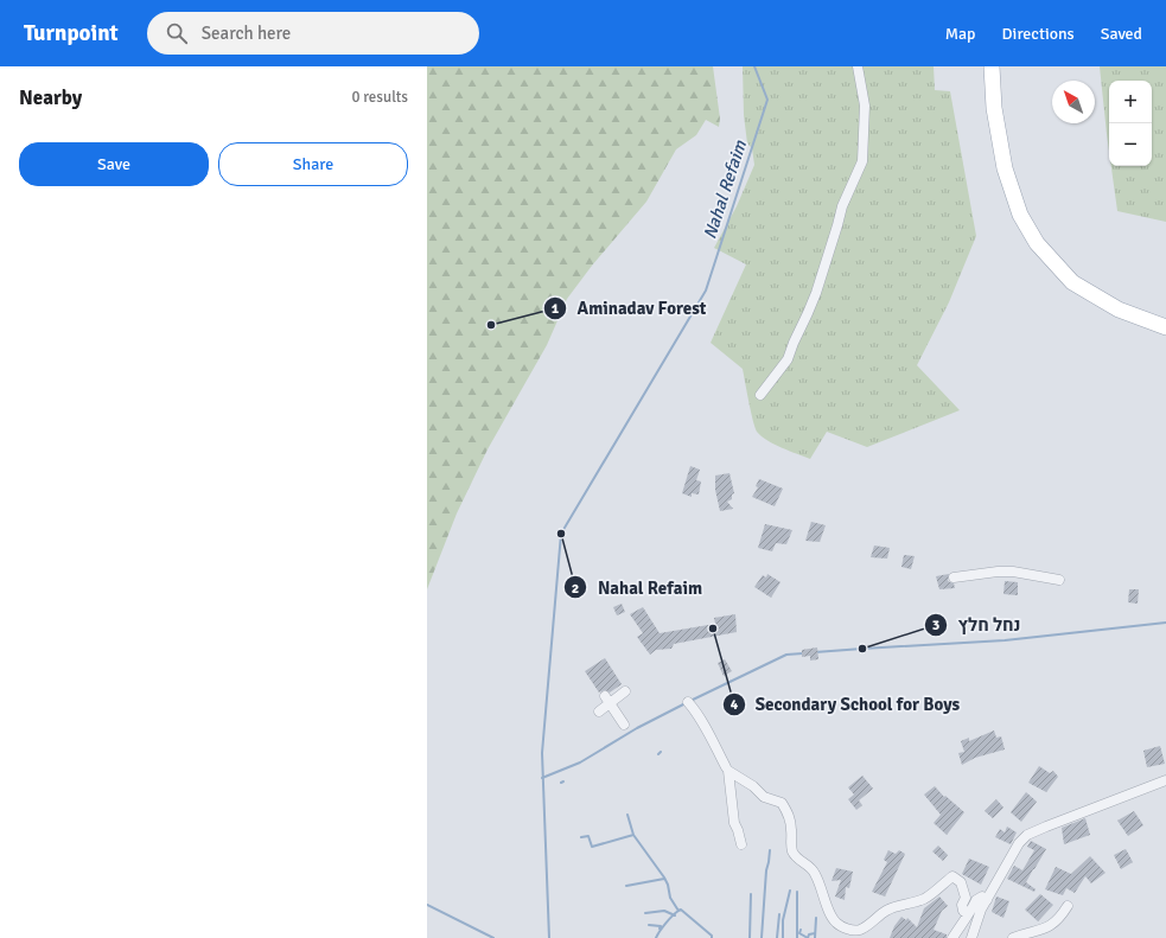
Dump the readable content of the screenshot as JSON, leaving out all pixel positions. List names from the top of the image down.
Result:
{
  "water": ["Nahal Refaim"],
  "places": [
    "Aminadav Forest",
    "Nahal Refaim",
    "Secondary School for Boys",
    "נחל חלץ"
  ],
  "north": "top left",
  "page": {
    "header": "Turnpoint",
    "search": "Search here",
    "nav": ["Map", "Directions", "Saved"],
    "heading": ["Nearby", "0 results"],
    "map_buttons": ["+", "−"],
    "buttons": ["Save", "Share"]
  }
}
